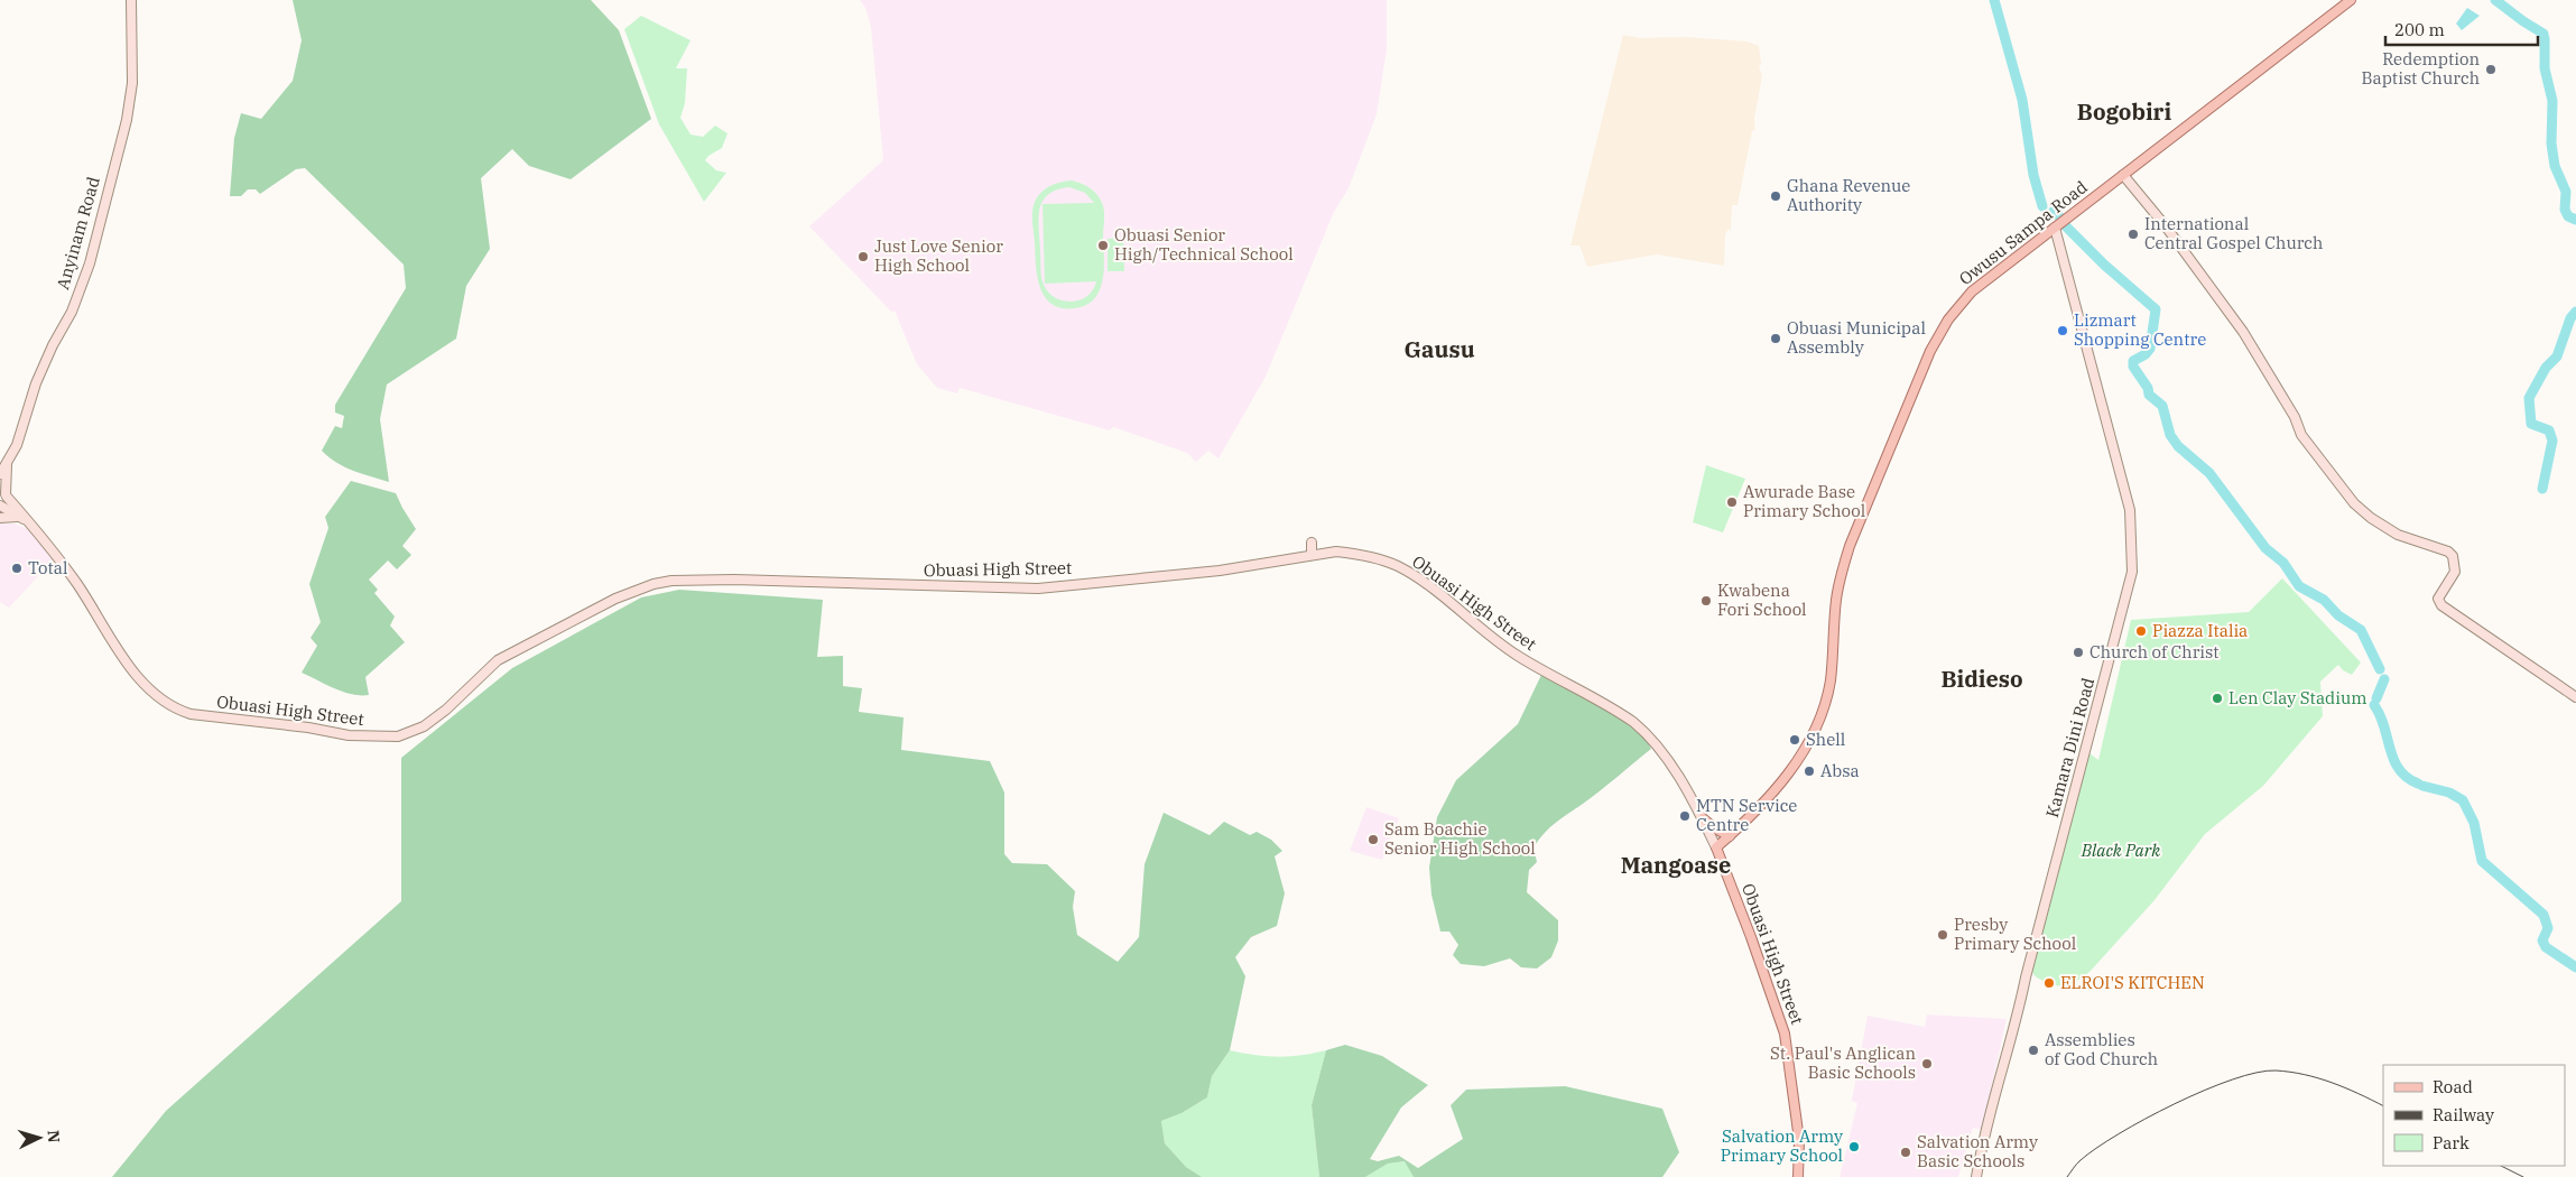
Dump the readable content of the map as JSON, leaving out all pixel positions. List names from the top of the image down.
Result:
{
  "streets": {
    "main road": ["Owusu Sampa Road", "Obuasi High Street"],
    "street": ["Anyinam Road", "Kamara Dini Road"]
  },
  "crossings": [
    ["Anyinam Road", "Obuasi High Street"],
    ["Owusu Sampa Road", "Obuasi High Street"],
    ["Owusu Sampa Road", "Kamara Dini Road"]
  ],
  "districts": [
    "Bogobiri",
    "Gausu",
    "Bidieso",
    "Mangoase"
  ],
  "parks": ["Black Park"],
  "places": [
    "Redemption Baptist Church",
    "Ghana Revenue Authority",
    "International Central Gospel Church",
    "Obuasi Senior High/Technical School",
    "Just Love Senior High School",
    "Lizmart Shopping Centre",
    "Obuasi Municipal Assembly",
    "Awurade Base Primary School",
    "Total",
    "Kwabena Fori School",
    "Piazza Italia",
    "Church of Christ",
    "Len Clay Stadium",
    "Shell",
    "Absa",
    "MTN Service Centre",
    "Sam Boachie Senior High School",
    "Presby Primary School",
    "ELROI'S KITCHEN",
    "Assemblies of God Church",
    "St. Paul's Anglican Basic Schools",
    "Salvation Army Primary School",
    "Salvation Army Basic Schools"
  ],
  "legend": ["Road", "Railway", "Park"],
  "scale_bar": "200 m",
  "north": "right"
}
